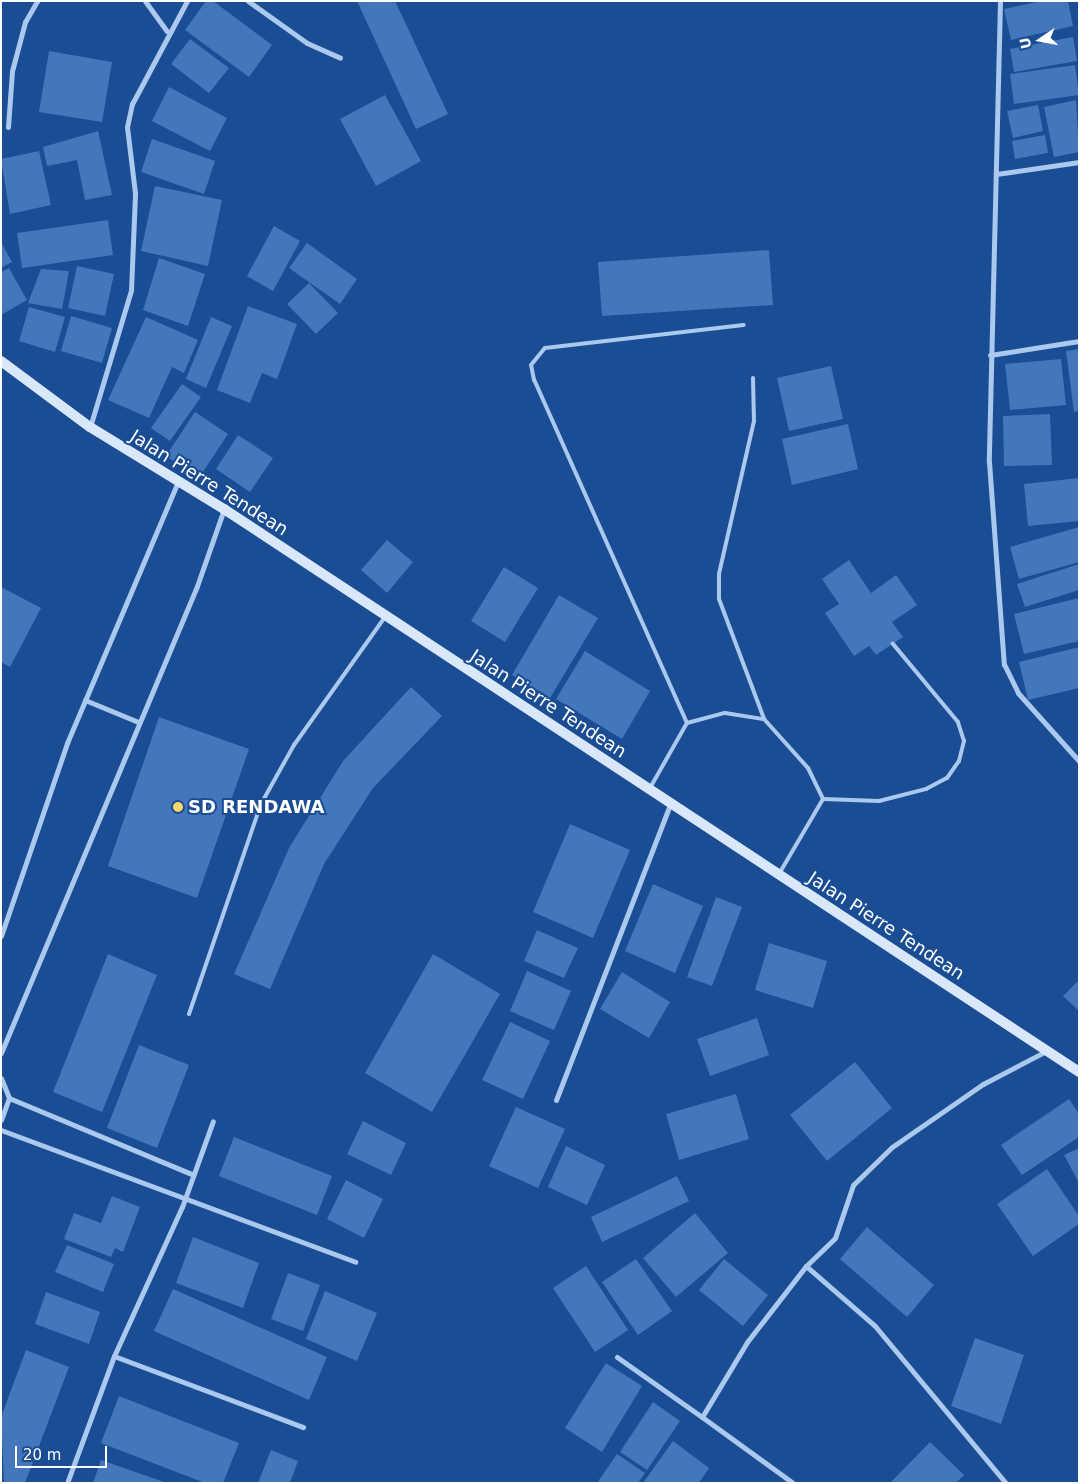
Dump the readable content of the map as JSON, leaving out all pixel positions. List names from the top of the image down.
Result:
{
  "streets": {
    "street": ["Jalan Pierre Tendean"]
  },
  "places": ["SD RENDAWA"],
  "scale_bar": "20 m",
  "north": "left"
}
